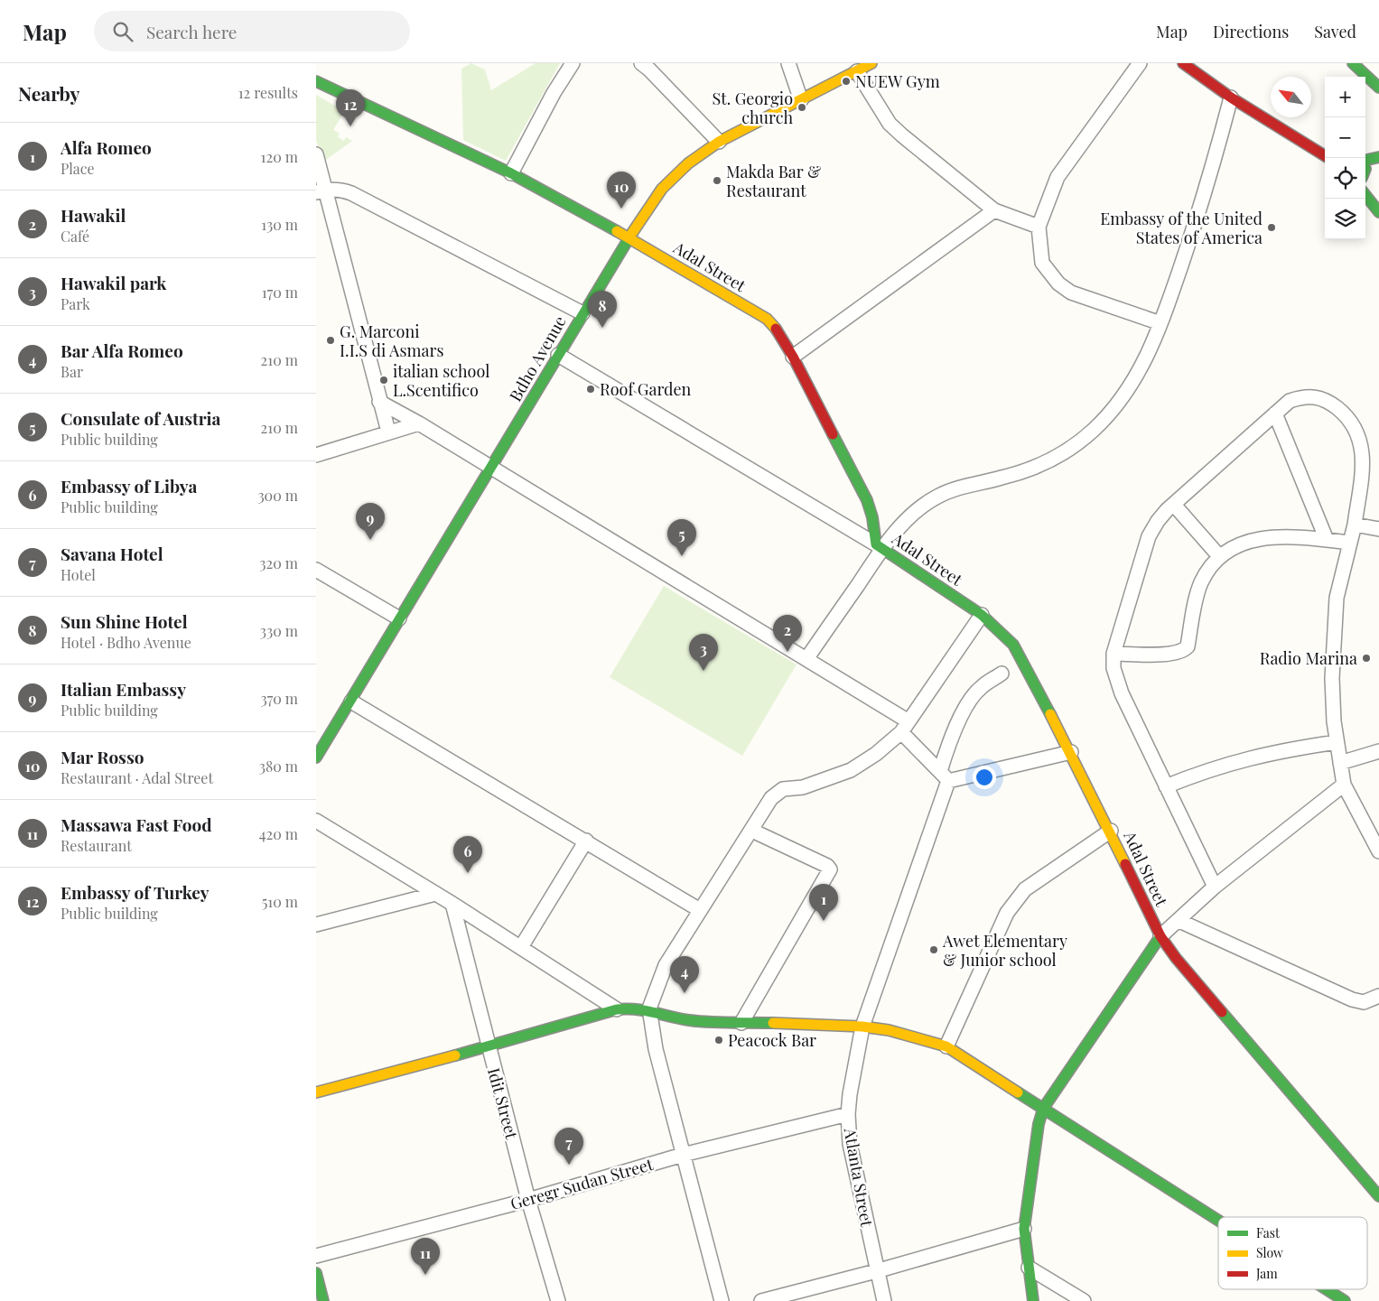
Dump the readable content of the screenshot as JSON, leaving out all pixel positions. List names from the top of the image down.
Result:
{
  "streets": {
    "street": [
      "Adal Street",
      "Bdho Avenue",
      "Idit Street",
      "Atlanta Street",
      "Geregr Sudan Street"
    ]
  },
  "crossings": [
    ["Adal Street", "Bdho Avenue"],
    ["Idit Street", "Geregr Sudan Street"],
    ["Atlanta Street", "Geregr Sudan Street"]
  ],
  "places": [
    "NUEW Gym",
    "St. Georgio church",
    "Makda Bar & Restaurant",
    "Embassy of the United States of America",
    "G. Marconi I.I.S di Asmars",
    "italian school L.Scentifico",
    "Roof Garden",
    "Radio Marina",
    "Awet Elementary & Junior school",
    "Peacock Bar"
  ],
  "legend": ["Fast", "Slow", "Jam"],
  "north": "top left",
  "page": {
    "header": "Map",
    "search": "Search here",
    "nav": ["Map", "Directions", "Saved"],
    "heading": ["Nearby", "12 results"],
    "map_buttons": ["+", "−"],
    "pins": [
      "12",
      "10",
      "8",
      "9",
      "5",
      "2",
      "3",
      "6",
      "1",
      "4",
      "7",
      "11"
    ],
    "list": [
      {
        "mark": "1",
        "name": "Alfa Romeo",
        "note": "Place",
        "value": "120 m"
      },
      {
        "mark": "2",
        "name": "Hawakil",
        "note": "Café",
        "value": "130 m"
      },
      {
        "mark": "3",
        "name": "Hawakil park",
        "note": "Park",
        "value": "170 m"
      },
      {
        "mark": "4",
        "name": "Bar Alfa Romeo",
        "note": "Bar",
        "value": "210 m"
      },
      {
        "mark": "5",
        "name": "Consulate of Austria",
        "note": "Public building",
        "value": "210 m"
      },
      {
        "mark": "6",
        "name": "Embassy of Libya",
        "note": "Public building",
        "value": "300 m"
      },
      {
        "mark": "7",
        "name": "Savana Hotel",
        "note": "Hotel",
        "value": "320 m"
      },
      {
        "mark": "8",
        "name": "Sun Shine Hotel",
        "note": "Hotel · Bdho Avenue",
        "value": "330 m"
      },
      {
        "mark": "9",
        "name": "Italian Embassy",
        "note": "Public building",
        "value": "370 m"
      },
      {
        "mark": "10",
        "name": "Mar Rosso",
        "note": "Restaurant · Adal Street",
        "value": "380 m"
      },
      {
        "mark": "11",
        "name": "Massawa Fast Food",
        "note": "Restaurant",
        "value": "420 m"
      },
      {
        "mark": "12",
        "name": "Embassy of Turkey",
        "note": "Public building",
        "value": "510 m"
      }
    ]
  }
}
